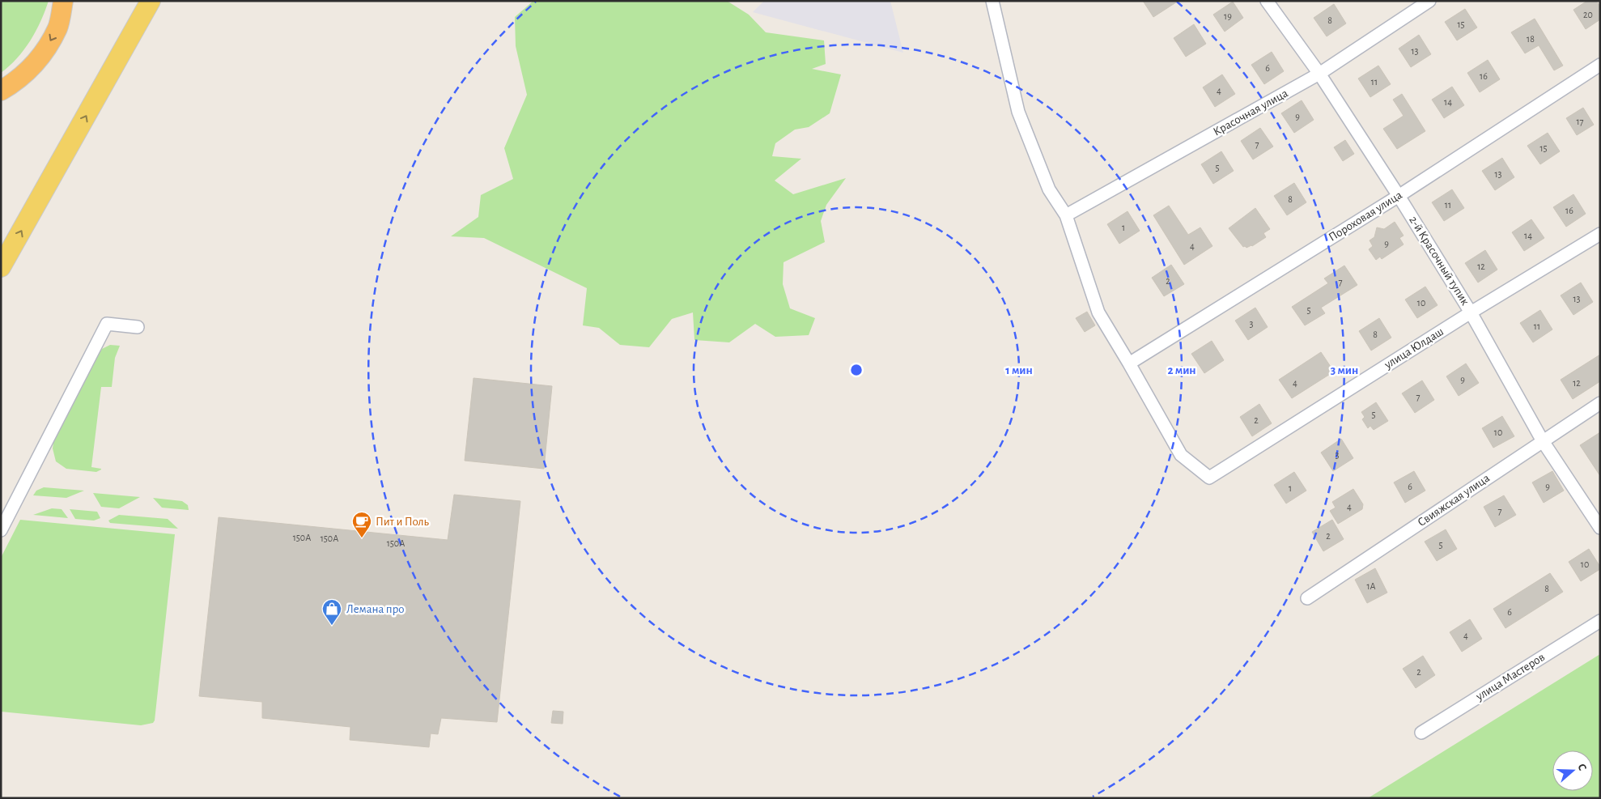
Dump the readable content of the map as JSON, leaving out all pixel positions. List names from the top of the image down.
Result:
{
  "streets": {
    "street": [
      "Красочная улица",
      "Пороховая улица",
      "2-й Красочный тупик",
      "улица Юлдаш",
      "Свияжская улица",
      "улица Мастеров"
    ]
  },
  "crossings": [
    ["Красочная улица", "2-й Красочный тупик"],
    ["Пороховая улица", "2-й Красочный тупик"],
    ["Пороховая улица", "улица Юлдаш"],
    ["2-й Красочный тупик", "улица Юлдаш"],
    ["2-й Красочный тупик", "Свияжская улица"]
  ],
  "places": {
    "cafe": ["Пит и Поль"],
    "shop": ["Лемана про"]
  },
  "house_numbers": [
    "20",
    "19",
    "8",
    "15",
    "18",
    "13",
    "6",
    "16",
    "11",
    "4",
    "14",
    "9",
    "17",
    "7",
    "15",
    "5",
    "13",
    "8",
    "11",
    "16",
    "1",
    "14",
    "9",
    "4",
    "12",
    "2",
    "7",
    "13",
    "10",
    "5",
    "3",
    "11",
    "8",
    "9",
    "4",
    "12",
    "7",
    "5",
    "2",
    "10",
    "3",
    "6",
    "9",
    "1",
    "4",
    "7",
    "2",
    "150А",
    "150А",
    "150А",
    "5",
    "10",
    "1А",
    "8",
    "6",
    "4",
    "2"
  ],
  "north": "right",
  "rings": ["1 мин", "2 мин", "3 мин"]
}
